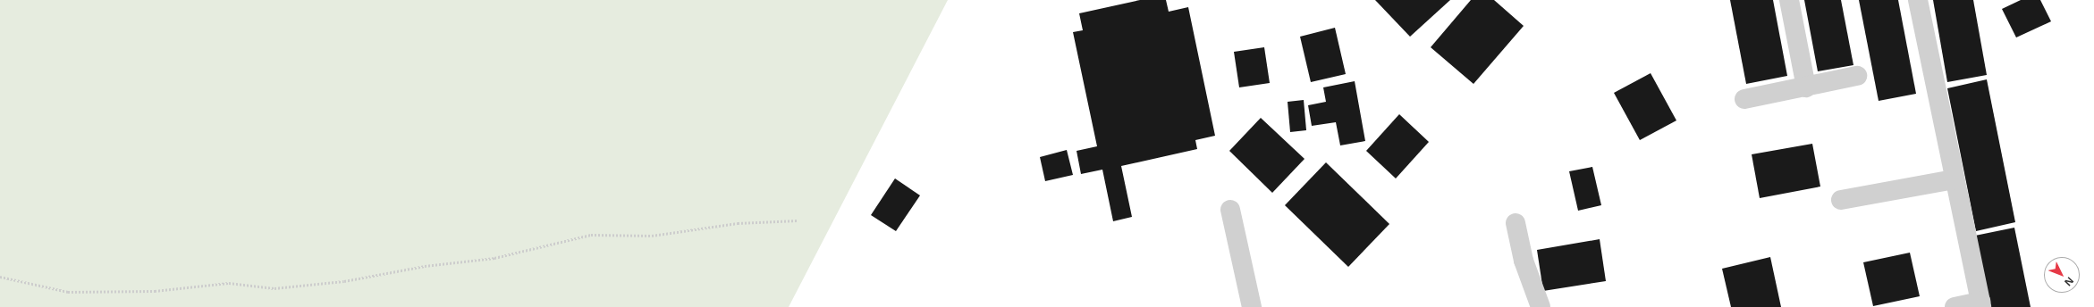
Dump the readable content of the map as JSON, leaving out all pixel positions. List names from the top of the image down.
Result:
{
  "north": "bottom right"
}
